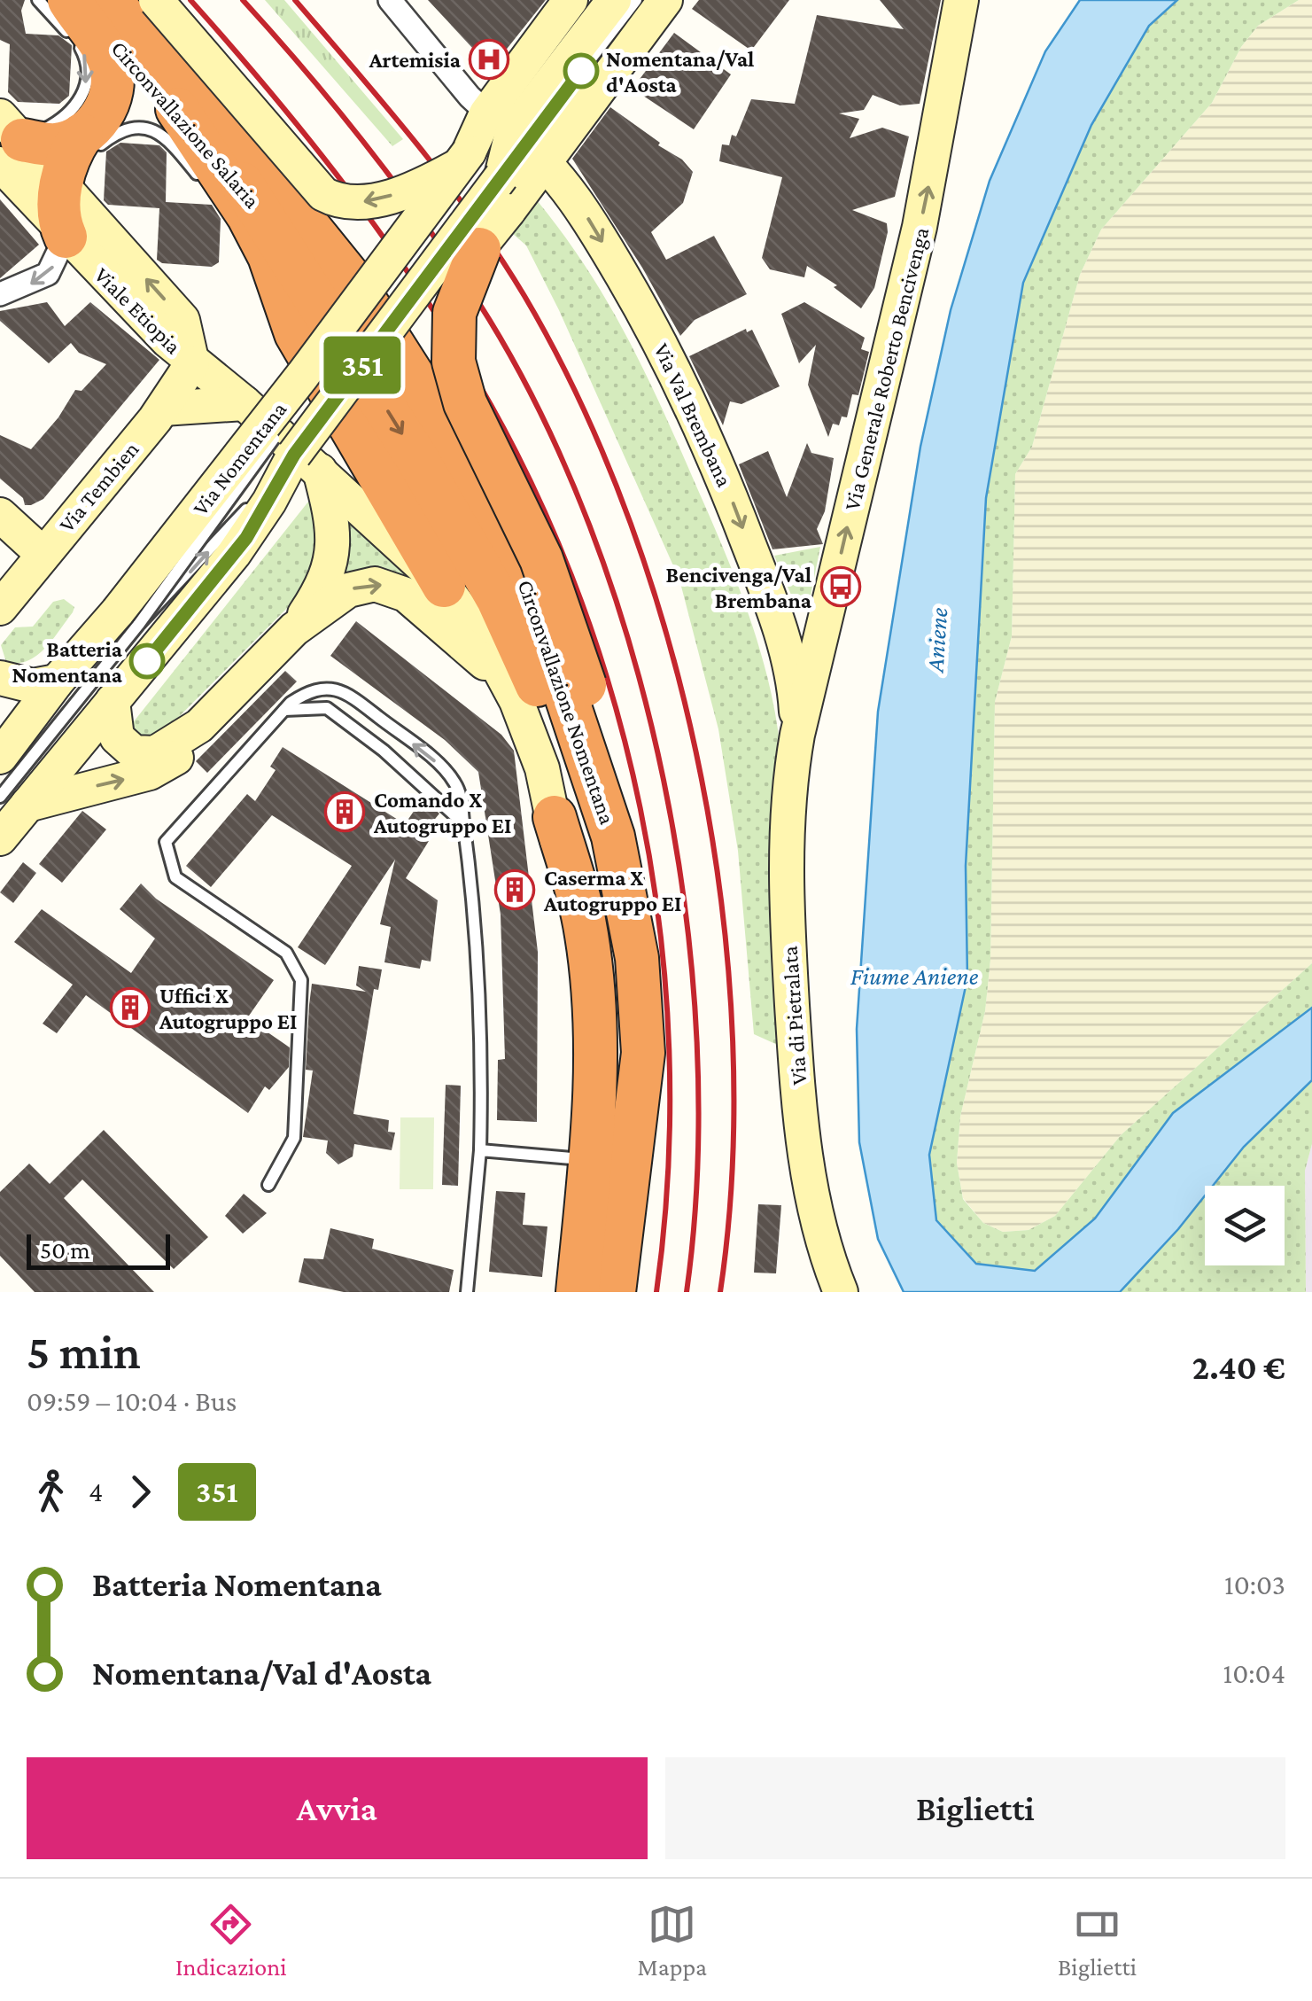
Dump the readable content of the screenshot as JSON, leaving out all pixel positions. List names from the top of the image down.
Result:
{
  "streets": {
    "highway": ["Circonvallazione Salaria", "Circonvallazione Nomentana"],
    "main road": [
      "Viale Etiopia",
      "Via Generale Roberto Bencivenga",
      "Via Val Brembana",
      "Via Nomentana",
      "Via Tembien",
      "Via di Pietralata"
    ]
  },
  "crossings": [
    ["Circonvallazione Salaria", "Circonvallazione Nomentana"],
    ["Viale Etiopia", "Via Tembien"],
    ["Viale Etiopia", "Circonvallazione Nomentana"],
    ["Via Generale Roberto Bencivenga", "Via Val Brembana"],
    ["Via Generale Roberto Bencivenga", "Via di Pietralata"],
    ["Via Val Brembana", "Via Nomentana"],
    ["Via Val Brembana", "Via di Pietralata"],
    ["Via Nomentana", "Circonvallazione Nomentana"]
  ],
  "one_way": ["Via Generale Roberto Bencivenga", "Via Val Brembana"],
  "water": ["Aniene", "Fiume Aniene"],
  "places": {
    "hospital": ["Artemisia"],
    "other": ["Nomentana/Val d'Aosta", "Batteria Nomentana"],
    "bus stop": ["Bencivenga/Val Brembana"],
    "building": ["Comando X Autogruppo EI", "Caserma X Autogruppo EI", "Uffici X Autogruppo EI"]
  },
  "lines": ["bus line 351"],
  "scale_bar": "50 m",
  "page": {
    "on_map": "351",
    "scale": "50 m",
    "heading": ["5 min", "09:59 – 10:04 · Bus", "2.40 €"],
    "legs": ["4", "351"],
    "list": [
      {
        "name": "Batteria Nomentana",
        "value": "10:03"
      },
      {
        "name": "Nomentana/Val d'Aosta",
        "value": "10:04"
      }
    ],
    "buttons": ["Avvia", "Biglietti"],
    "tabs": ["Indicazioni", "Mappa", "Biglietti"]
  }
}
